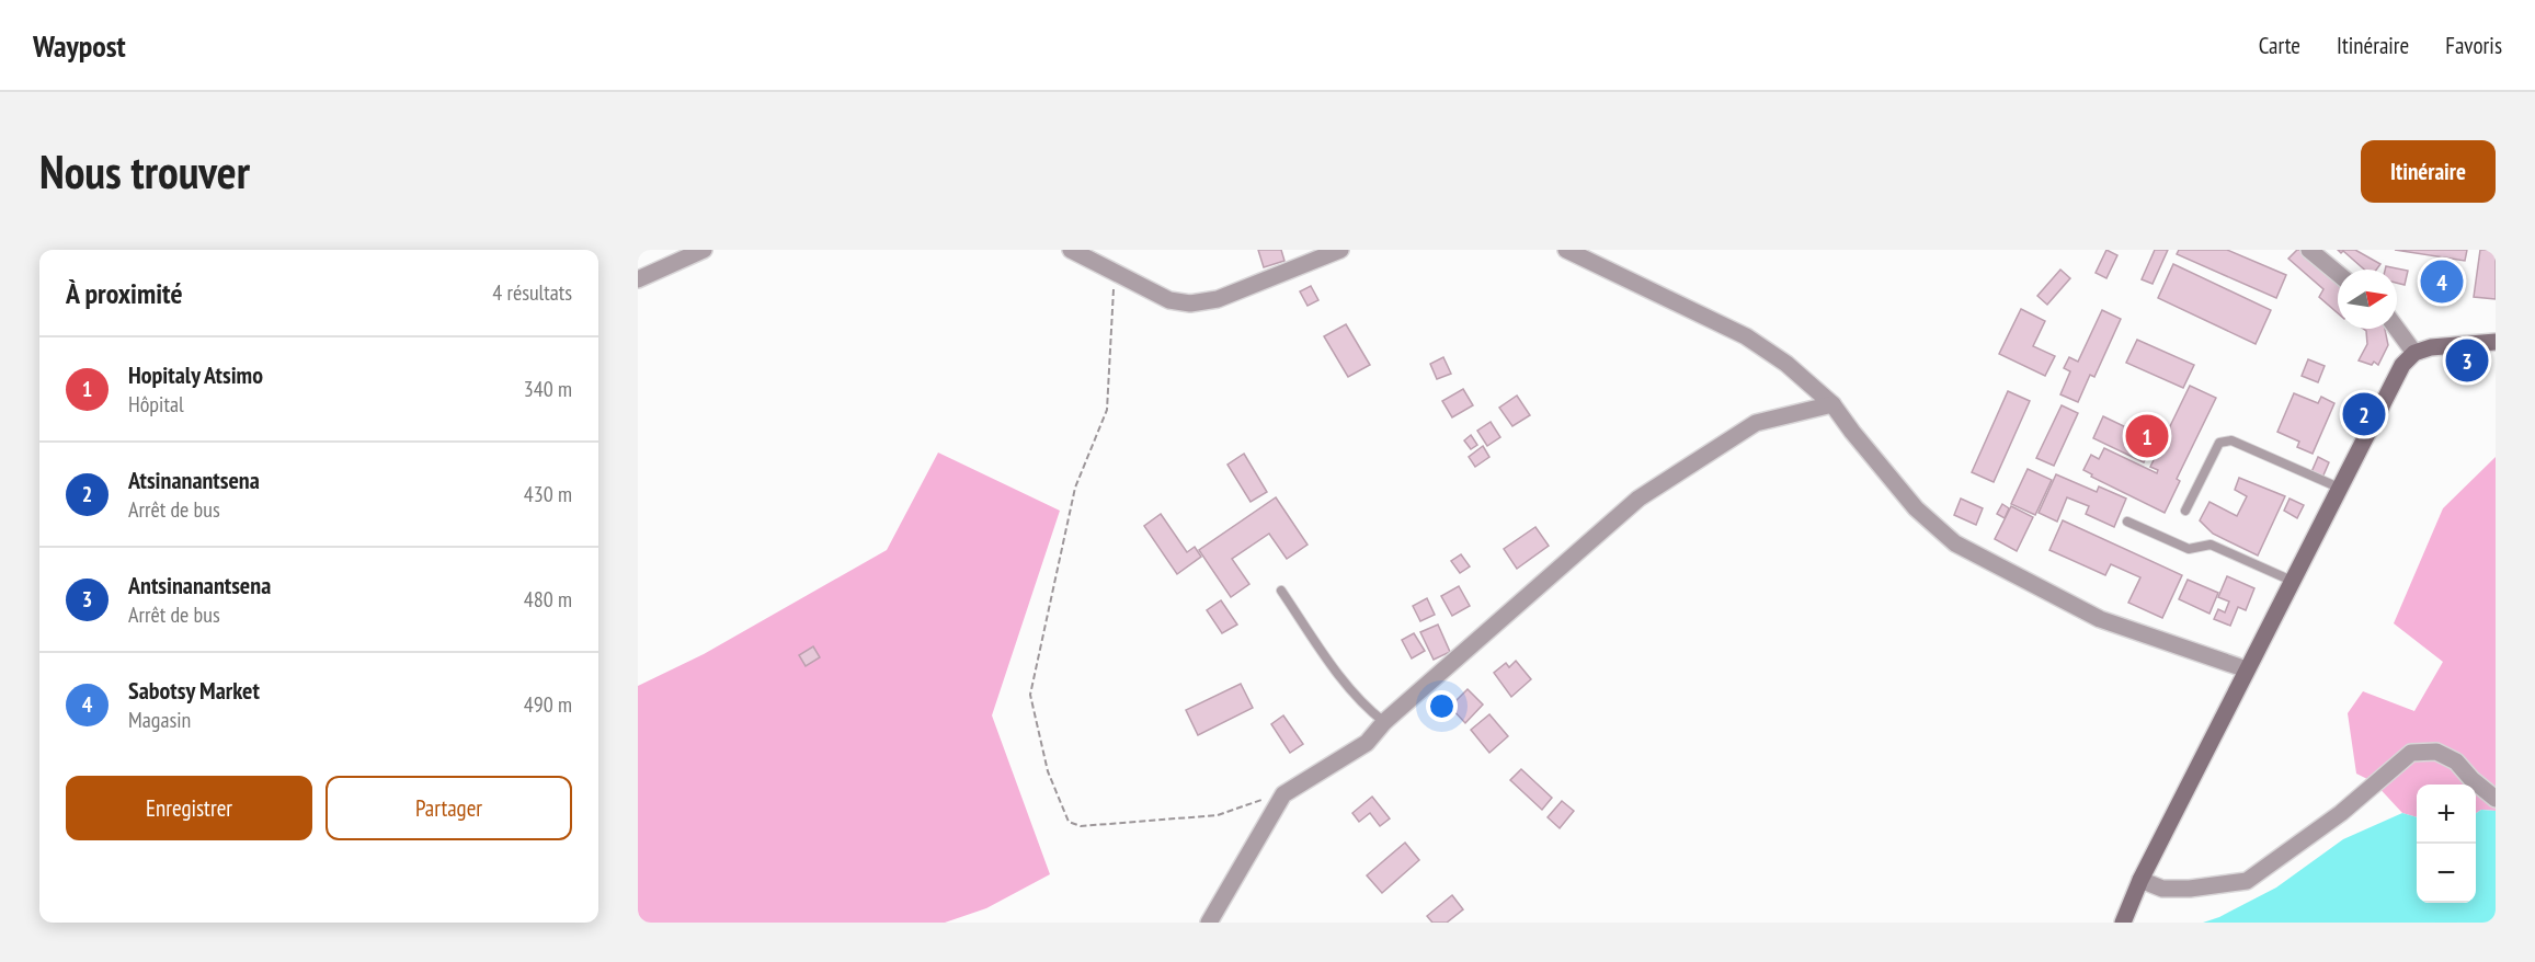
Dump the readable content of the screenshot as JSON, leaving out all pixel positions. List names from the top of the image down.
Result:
{
  "north": "right",
  "page": {
    "header": "Waypost",
    "nav": ["Carte", "Itinéraire", "Favoris"],
    "buttons": [
      "Itinéraire",
      ["Enregistrer", "Partager"]
    ],
    "title": "Nous trouver",
    "heading": ["À proximité", "4 résultats"],
    "pins": [
      "4",
      "3",
      "2",
      "1"
    ],
    "list": [
      {
        "mark": "1",
        "name": "Hopitaly Atsimo",
        "note": "Hôpital",
        "value": "340 m"
      },
      {
        "mark": "2",
        "name": "Atsinanantsena",
        "note": "Arrêt de bus",
        "value": "430 m"
      },
      {
        "mark": "3",
        "name": "Antsinanantsena",
        "note": "Arrêt de bus",
        "value": "480 m"
      },
      {
        "mark": "4",
        "name": "Sabotsy Market",
        "note": "Magasin",
        "value": "490 m"
      }
    ],
    "map_buttons": ["+", "−"]
  }
}
